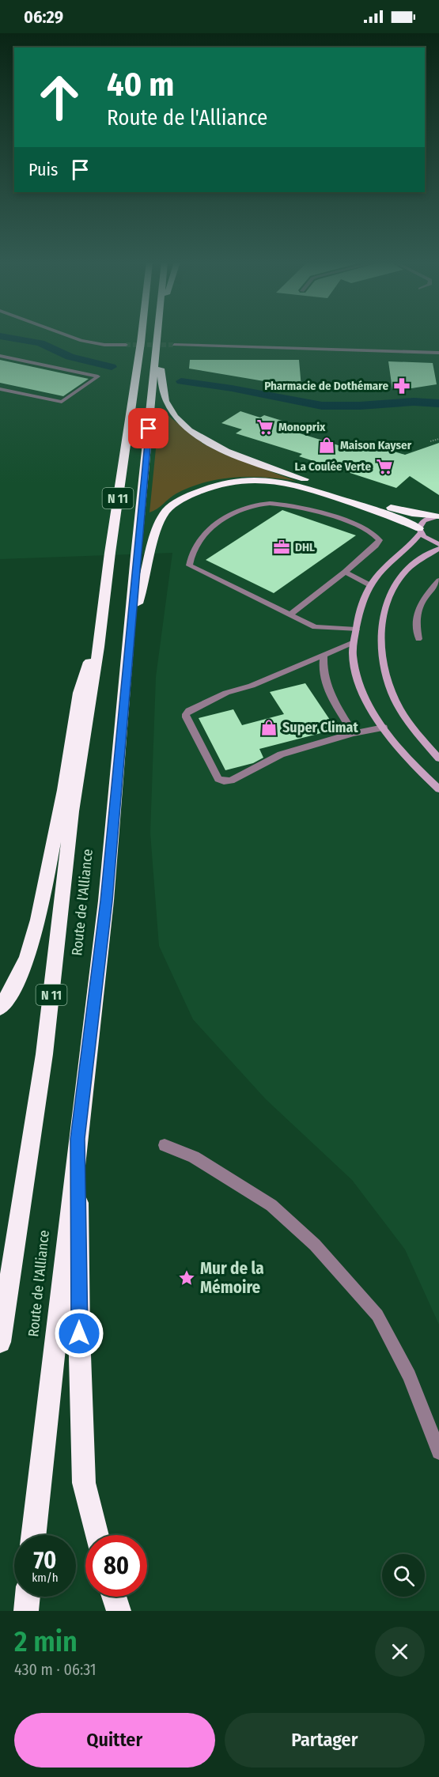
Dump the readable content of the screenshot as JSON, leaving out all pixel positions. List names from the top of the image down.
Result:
{
  "streets": {
    "highway": ["N 11", "Route de l'Alliance"]
  },
  "places": {
    "pharmacy": ["Pharmacie de Dothémare"],
    "supermarket": ["Monoprix", "La Coulée Verte"],
    "shop": ["Maison Kayser", "Super Climat"],
    "office": ["DHL"],
    "place": ["Mur de la Mémoire"]
  },
  "page": {
    "status": "06:29",
    "turn": ["40 m", "Route de l'Alliance"],
    "then": "Puis",
    "speed": "70 km/h",
    "limit": "80",
    "heading": ["2 min", "430 m · 06:31"],
    "buttons": ["Quitter", "Partager"]
  }
}
